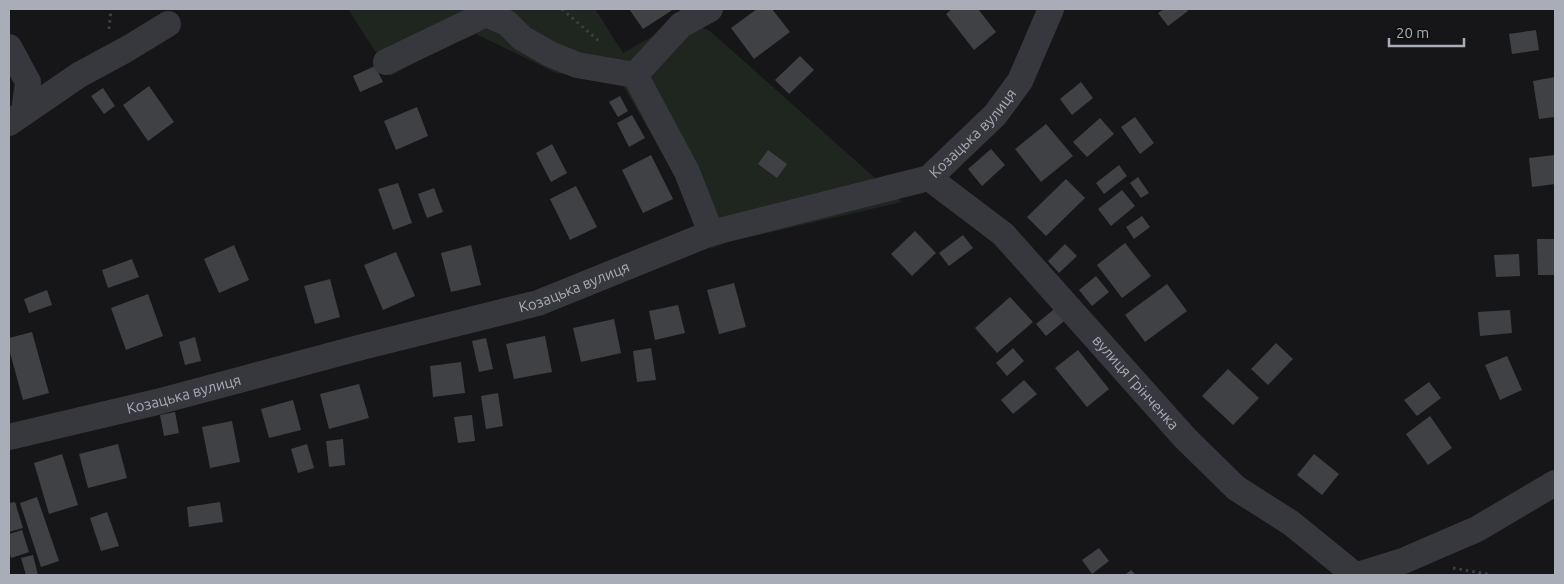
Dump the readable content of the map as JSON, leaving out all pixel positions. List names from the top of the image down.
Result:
{
  "streets": {
    "street": ["Козацька вулиця", "вулиця Грінченка"]
  },
  "crossings": [
    ["Козацька вулиця", "вулиця Грінченка"]
  ],
  "scale_bar": "20 m"
}
